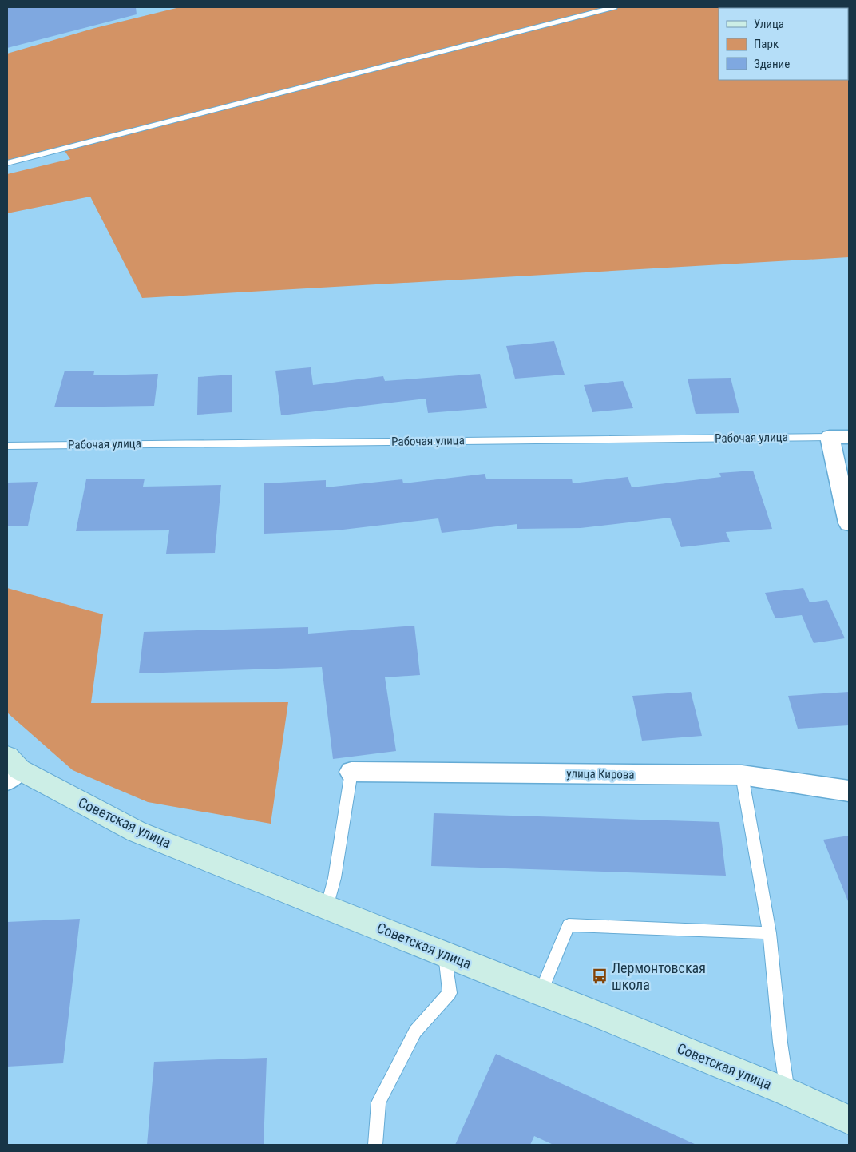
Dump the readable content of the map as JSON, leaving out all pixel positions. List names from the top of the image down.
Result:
{
  "streets": {
    "main road": ["Советская улица"],
    "street": ["Рабочая улица", "улица Кирова"]
  },
  "places": {
    "bus stop": ["Лермонтовская школа"]
  },
  "legend": ["Улица", "Парк", "Здание"]
}
